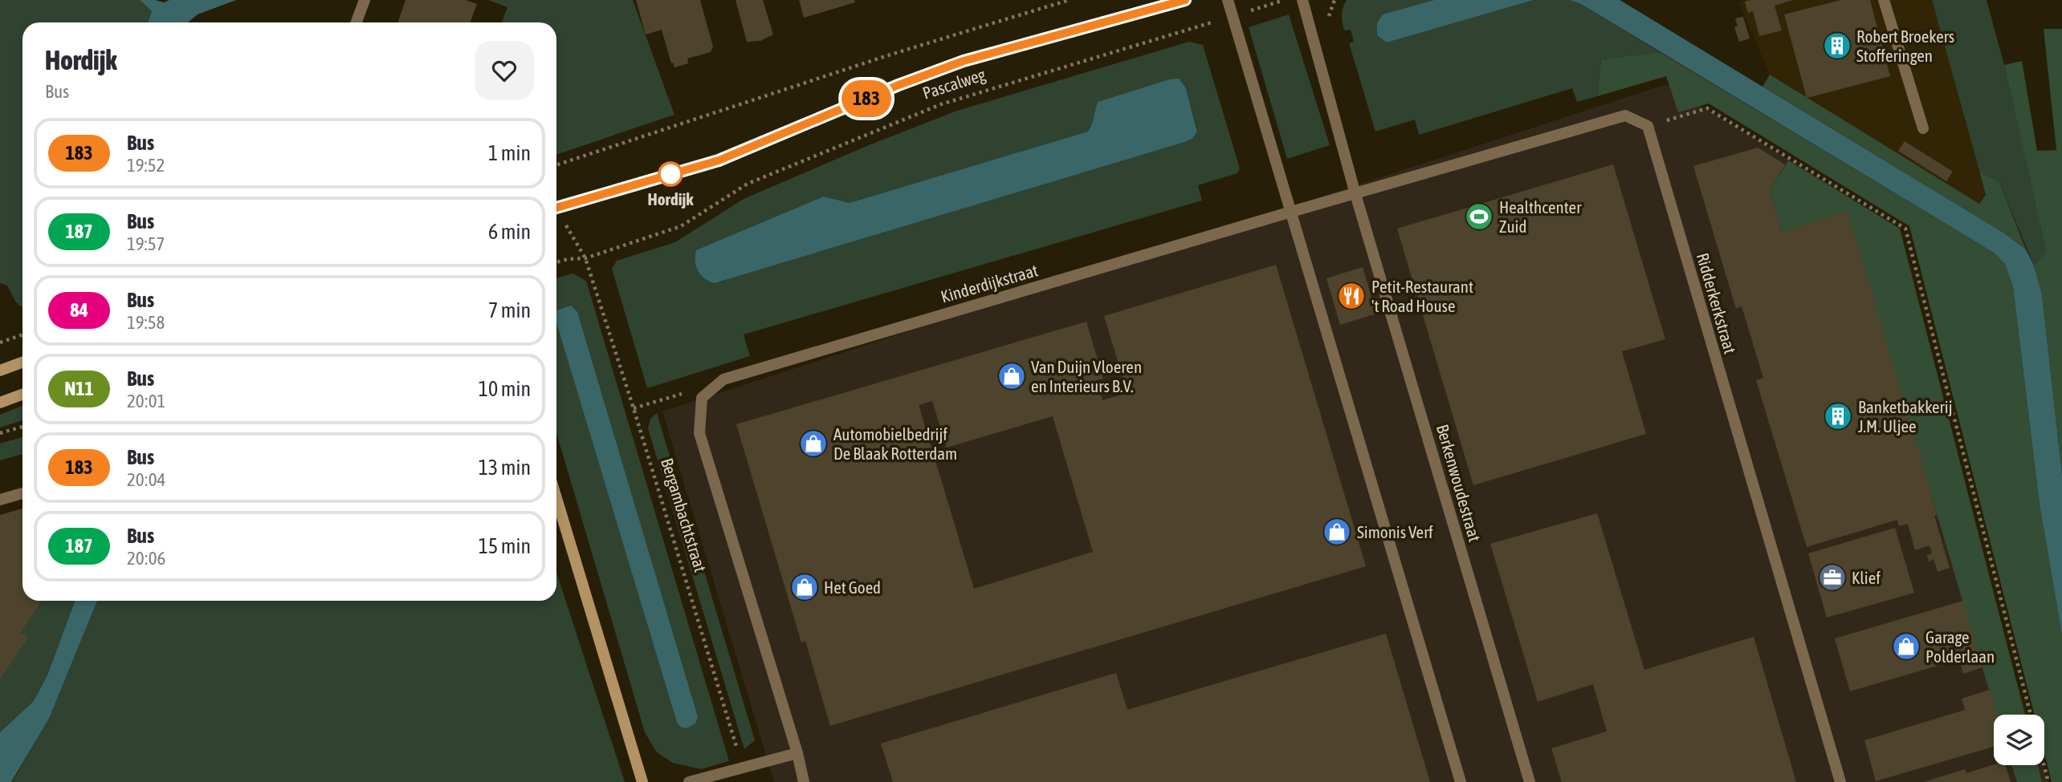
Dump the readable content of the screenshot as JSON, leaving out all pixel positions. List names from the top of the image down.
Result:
{
  "streets": {
    "street": [
      "Pascalweg",
      "Kinderdijkstraat",
      "Ridderkerkstraat",
      "Berkenwoudestraat"
    ],
    "path": ["Bergambachtstraat"]
  },
  "crossings": [
    ["Pascalweg", "Bergambachtstraat"]
  ],
  "places": {
    "building": ["Robert Broekers Stofferingen", "Banketbakkerij J.M. Uljee"],
    "other": ["Hordijk"],
    "sports": ["Healthcenter Zuid"],
    "restaurant": ["Petit-Restaurant 't Road House"],
    "shop": [
      "Van Duijn Vloeren en Interieurs B.V.",
      "Automobielbedrijf De Blaak Rotterdam",
      "Simonis Verf",
      "Het Goed",
      "Garage Polderlaan"
    ],
    "office": ["Klief"]
  },
  "lines": ["bus line 183"],
  "page": {
    "on_map": "183",
    "heading": ["Hordijk", "Bus"],
    "list": [
      {
        "mark": "183",
        "name": "Bus",
        "note": "19:52",
        "value": "1 min"
      },
      {
        "mark": "187",
        "name": "Bus",
        "note": "19:57",
        "value": "6 min"
      },
      {
        "mark": "84",
        "name": "Bus",
        "note": "19:58",
        "value": "7 min"
      },
      {
        "mark": "N11",
        "name": "Bus",
        "note": "20:01",
        "value": "10 min"
      },
      {
        "mark": "183",
        "name": "Bus",
        "note": "20:04",
        "value": "13 min"
      },
      {
        "mark": "187",
        "name": "Bus",
        "note": "20:06",
        "value": "15 min"
      }
    ]
  }
}
